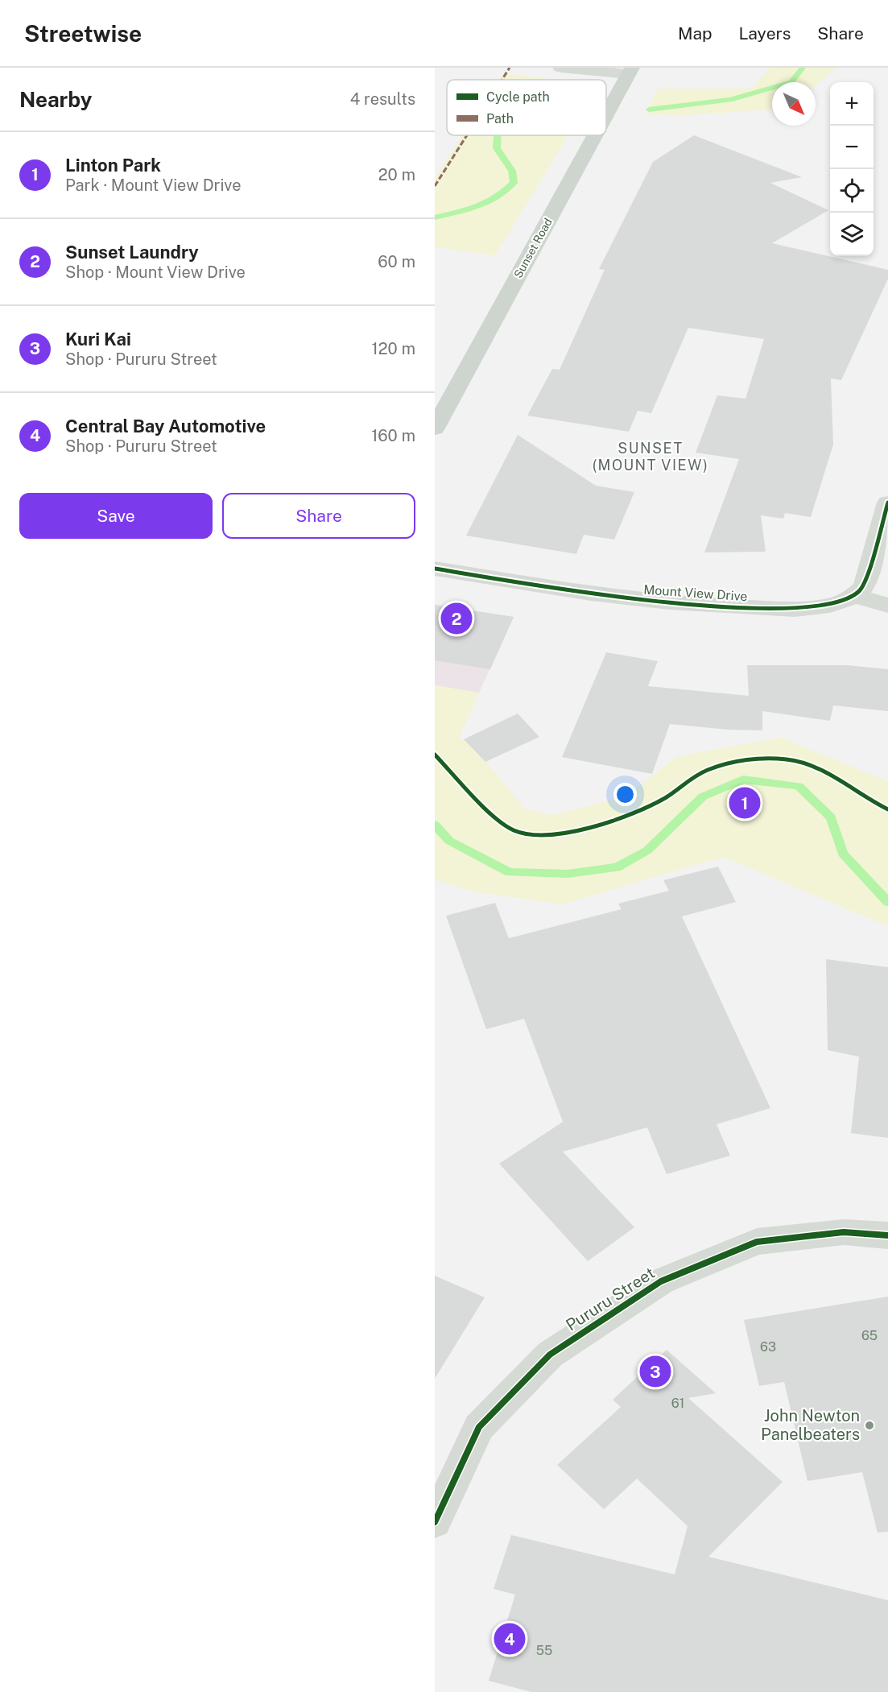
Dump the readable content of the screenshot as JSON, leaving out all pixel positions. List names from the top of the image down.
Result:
{
  "streets": {
    "main road": ["Sunset Road"],
    "street": ["Mount View Drive", "Pururu Street"]
  },
  "districts": ["SUNSET (MOUNT VIEW)"],
  "places": ["John Newton Panelbeaters"],
  "house_numbers": [
    "65",
    "63",
    "61",
    "55"
  ],
  "legend": ["Cycle path", "Path"],
  "north": "bottom right",
  "page": {
    "header": "Streetwise",
    "nav": ["Map", "Layers", "Share"],
    "heading": ["Nearby", "4 results"],
    "map_buttons": ["+", "−"],
    "list": [
      {
        "mark": "1",
        "name": "Linton Park",
        "note": "Park · Mount View Drive",
        "value": "20 m"
      },
      {
        "mark": "2",
        "name": "Sunset Laundry",
        "note": "Shop · Mount View Drive",
        "value": "60 m"
      },
      {
        "mark": "3",
        "name": "Kuri Kai",
        "note": "Shop · Pururu Street",
        "value": "120 m"
      },
      {
        "mark": "4",
        "name": "Central Bay Automotive",
        "note": "Shop · Pururu Street",
        "value": "160 m"
      }
    ],
    "buttons": ["Save", "Share"],
    "pins": [
      "2",
      "1",
      "3",
      "4"
    ]
  }
}
